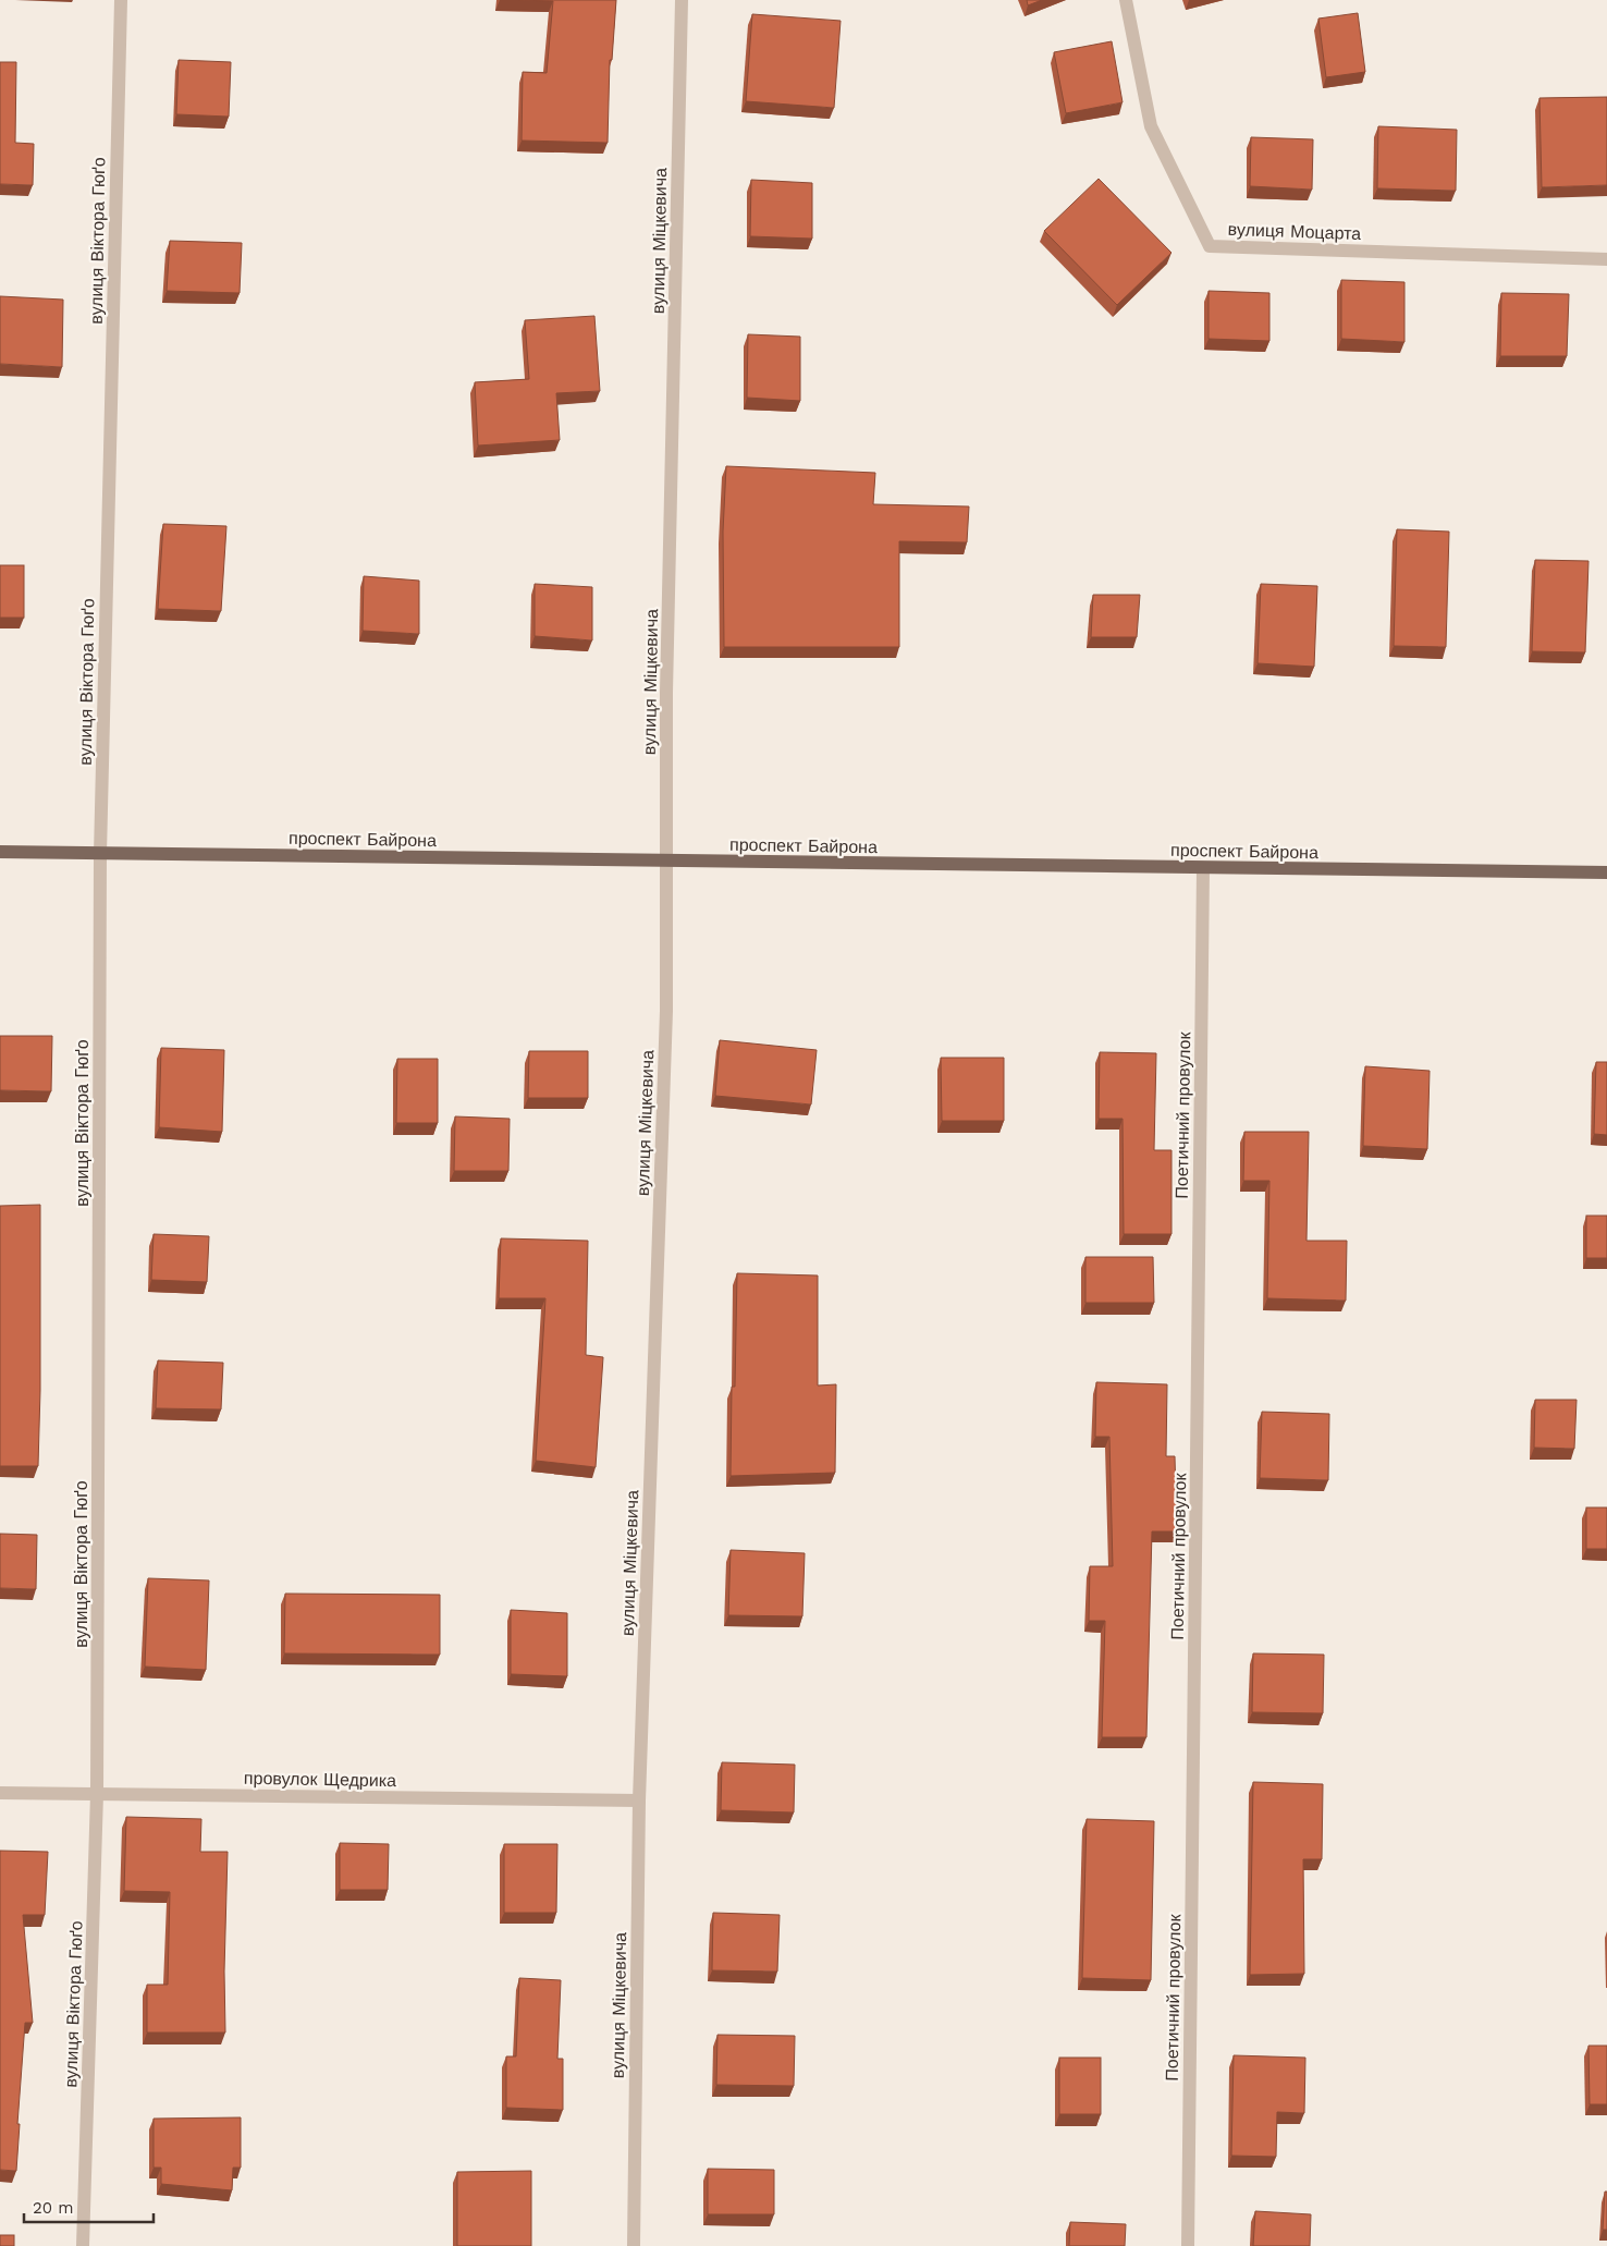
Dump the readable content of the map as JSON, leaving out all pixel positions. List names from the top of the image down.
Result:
{
  "streets": {
    "main road": ["проспект Байрона"],
    "street": [
      "вулиця Моцарта",
      "вулиця Віктора Гюґо",
      "вулиця Міцкевича",
      "Поетичний провулок",
      "провулок Щедрика"
    ]
  },
  "crossings": [
    ["вулиця Віктора Гюґо", "проспект Байрона"],
    ["вулиця Віктора Гюґо", "провулок Щедрика"],
    ["вулиця Міцкевича", "проспект Байрона"],
    ["вулиця Міцкевича", "провулок Щедрика"],
    ["проспект Байрона", "Поетичний провулок"]
  ],
  "scale_bar": "20 m"
}
